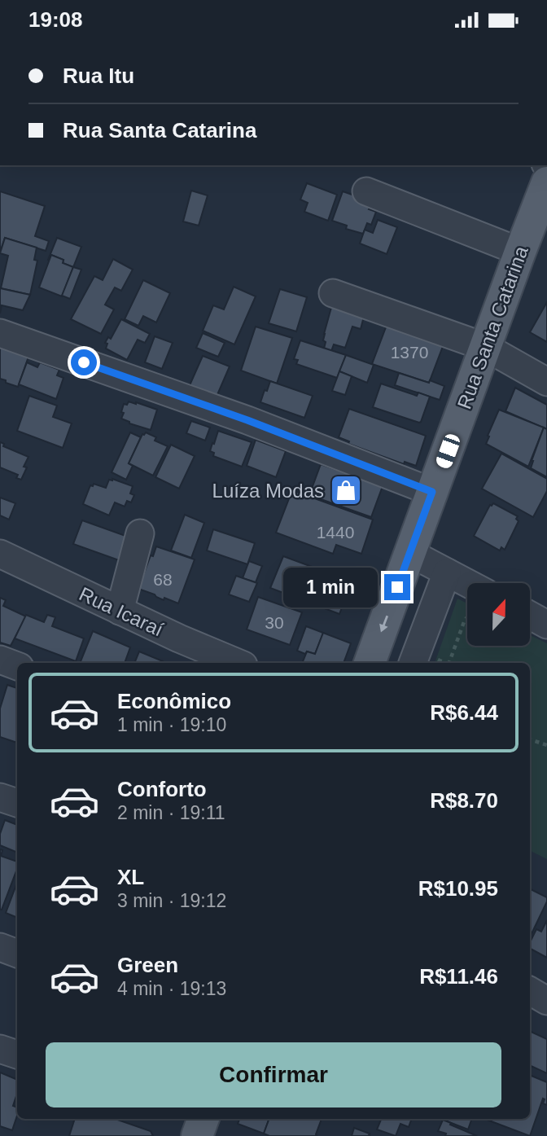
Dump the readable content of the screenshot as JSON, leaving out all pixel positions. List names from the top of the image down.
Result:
{
  "streets": {
    "main road": ["Rua Santa Catarina"],
    "street": ["Rua Icaraí"]
  },
  "places": {
    "shop": ["Luíza Modas"]
  },
  "house_numbers": [
    "1370",
    "1440",
    "68",
    "30"
  ],
  "north": "top",
  "page": {
    "status": "19:08",
    "banner": ["Rua Itu", "Rua Santa Catarina"],
    "bubble": "1 min",
    "list": [
      {
        "name": "Econômico",
        "note": "1 min · 19:10",
        "value": "R$6.44"
      },
      {
        "name": "Conforto",
        "note": "2 min · 19:11",
        "value": "R$8.70"
      },
      {
        "name": "XL",
        "note": "3 min · 19:12",
        "value": "R$10.95"
      },
      {
        "name": "Green",
        "note": "4 min · 19:13",
        "value": "R$11.46"
      }
    ],
    "buttons": "Confirmar"
  }
}
